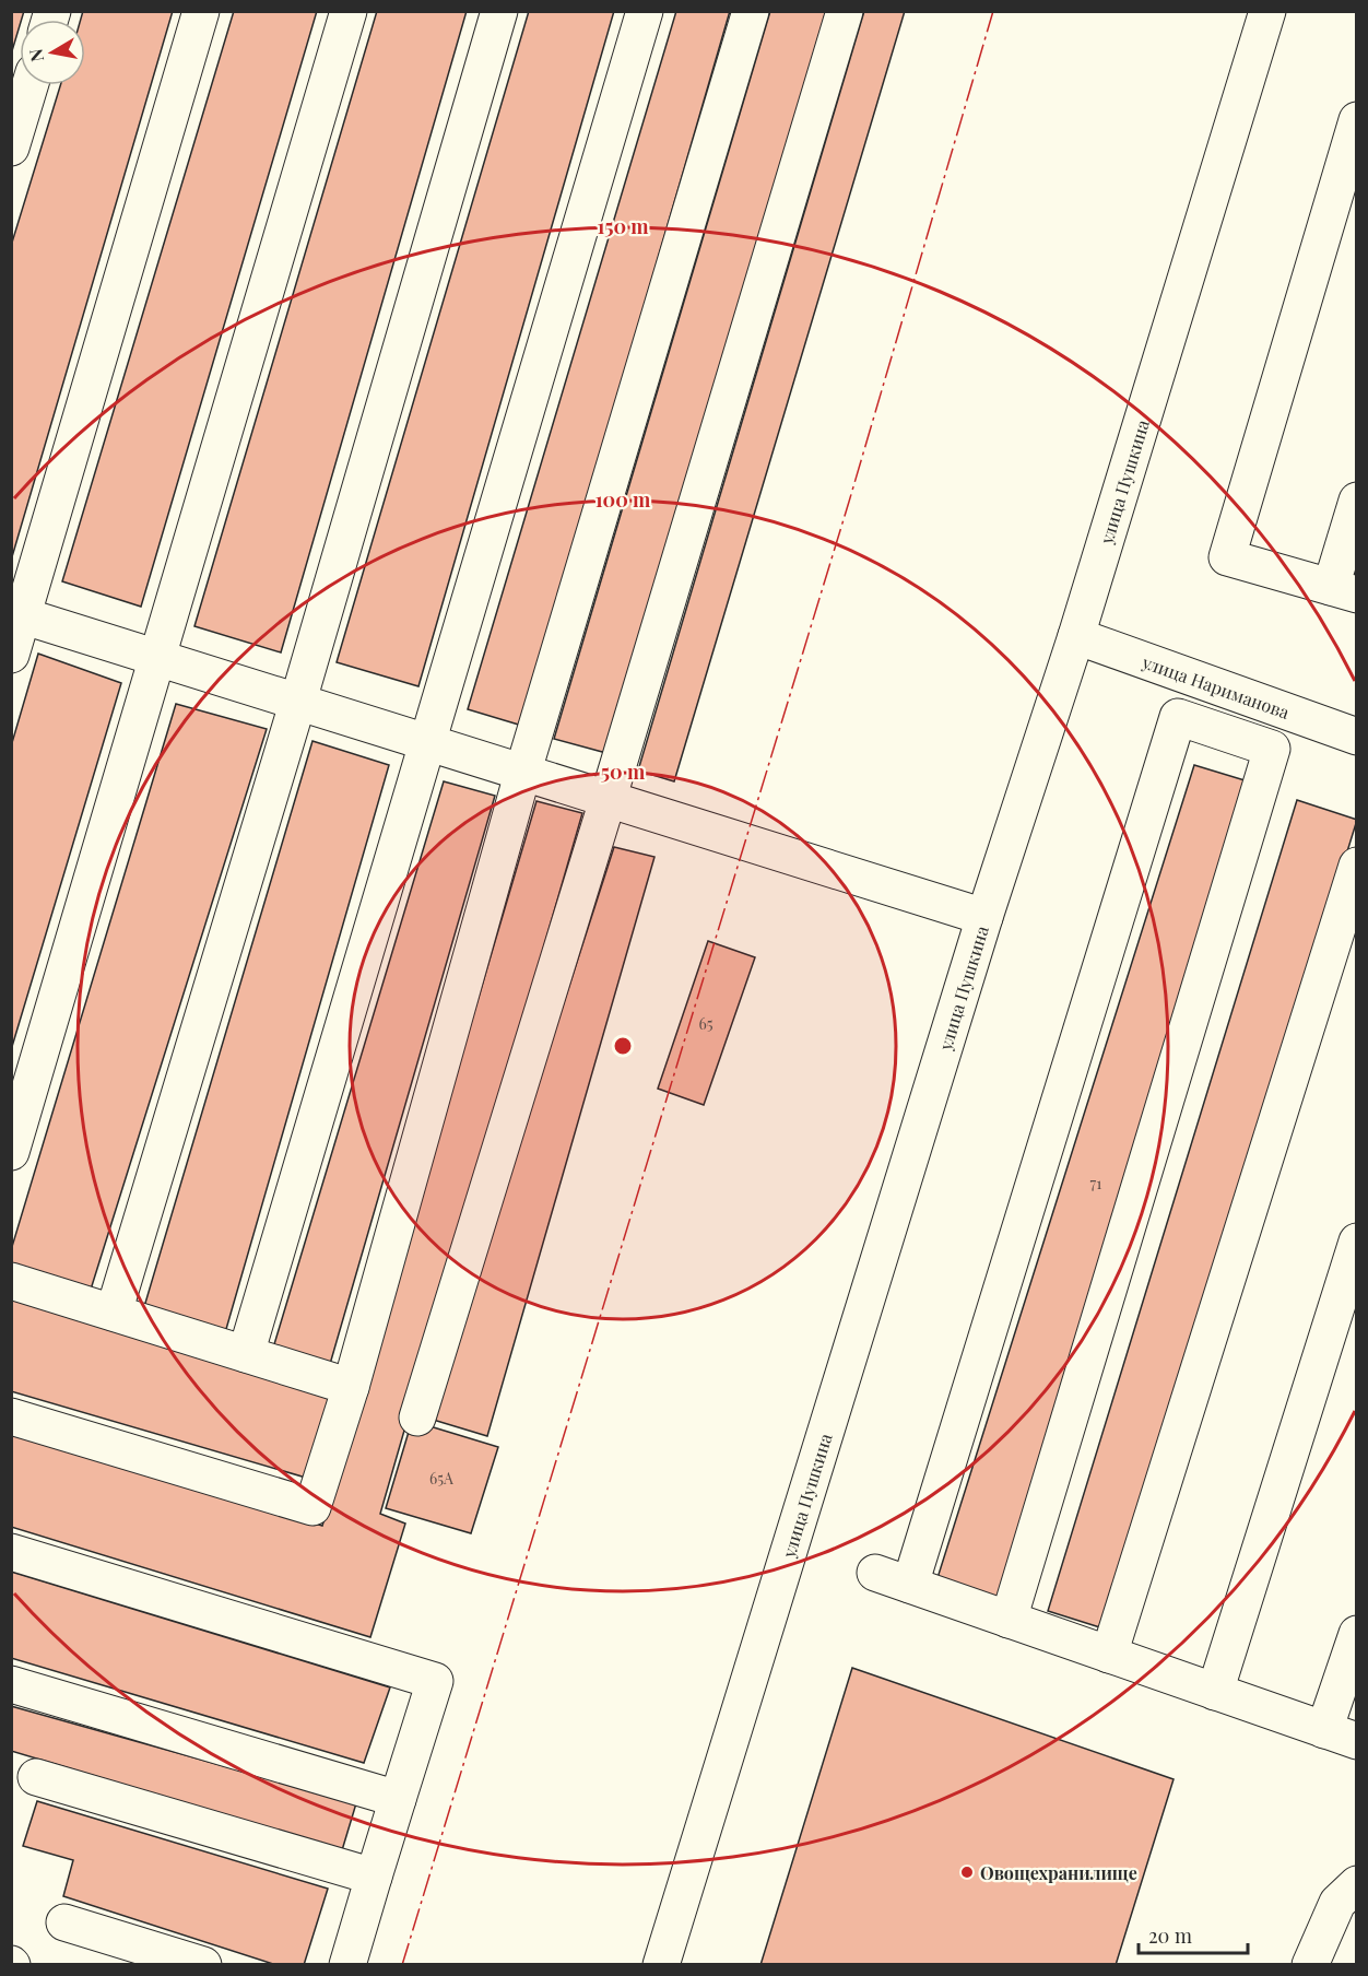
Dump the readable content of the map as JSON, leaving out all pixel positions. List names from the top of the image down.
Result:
{
  "streets": {
    "main road": ["улица Пушкина", "улица Нариманова"]
  },
  "crossings": [
    ["улица Пушкина", "улица Нариманова"]
  ],
  "places": ["Овощехранилище"],
  "house_numbers": ["65", "71", "65А"],
  "scale_bar": "20 m",
  "north": "left",
  "rings": ["150 m", "100 m", "50 m"]
}
